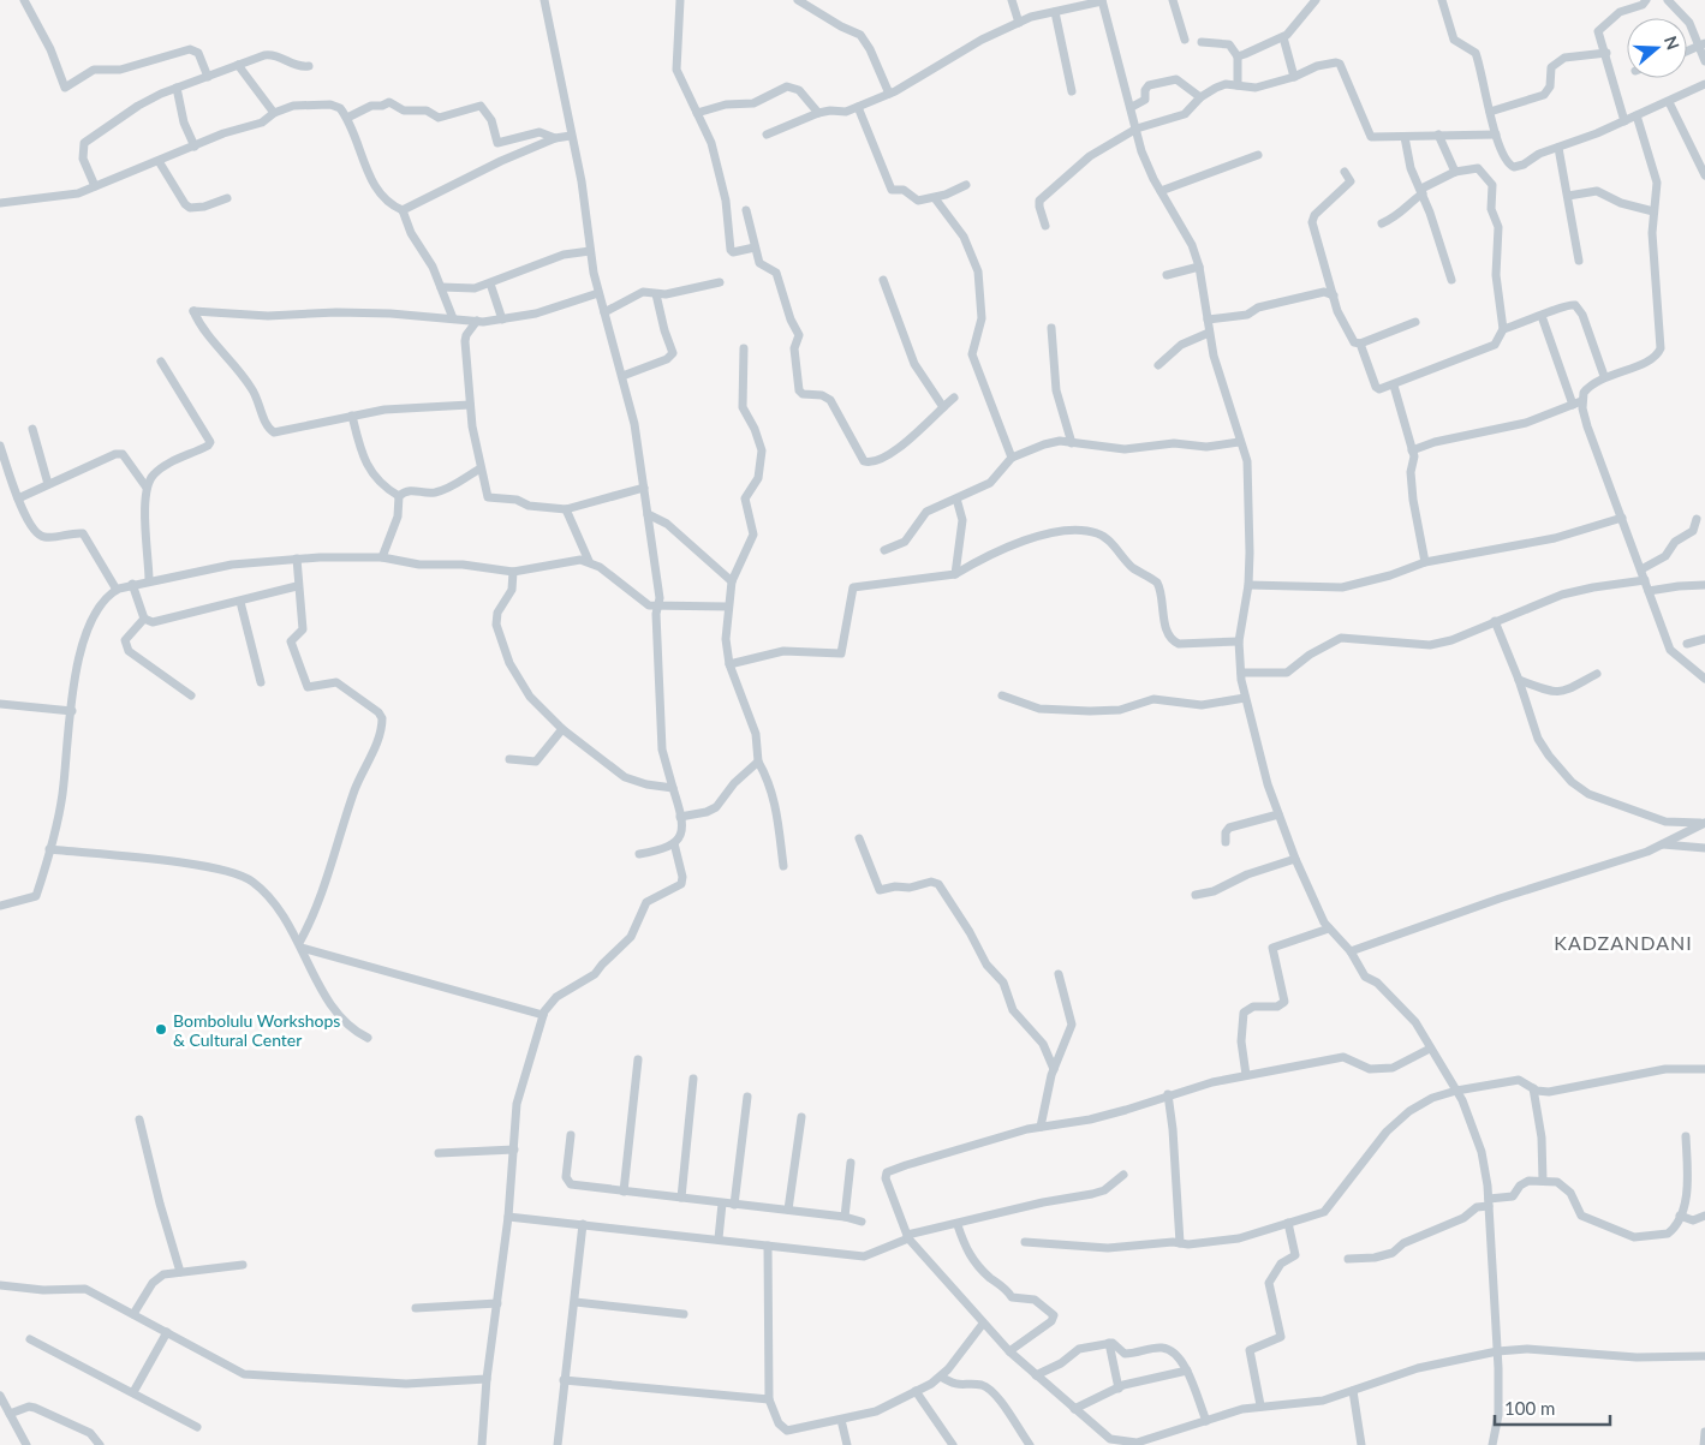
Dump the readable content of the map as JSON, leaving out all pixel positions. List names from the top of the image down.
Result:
{
  "districts": ["KADZANDANI"],
  "places": ["Bombolulu Workshops & Cultural Center"],
  "scale_bar": "100 m",
  "north": "right"
}
